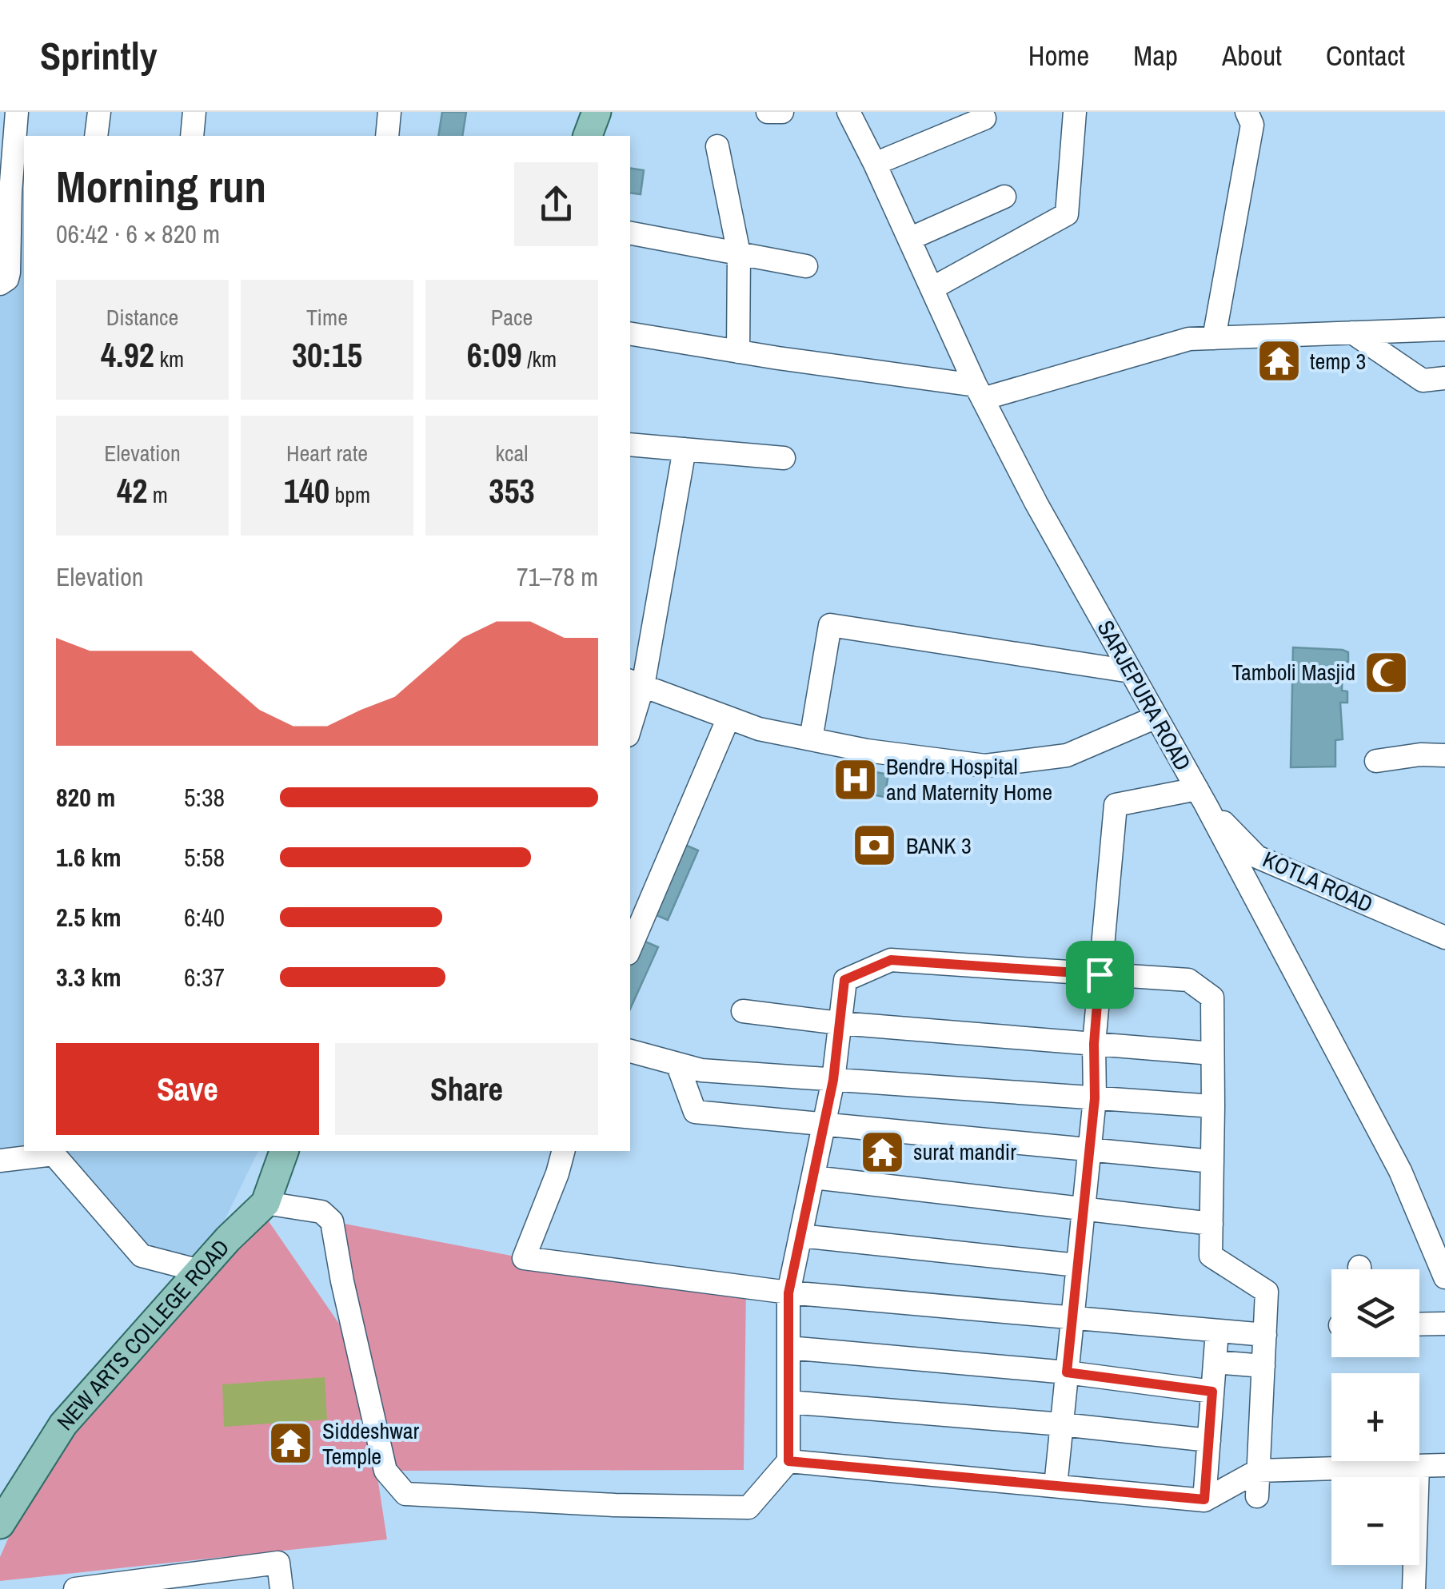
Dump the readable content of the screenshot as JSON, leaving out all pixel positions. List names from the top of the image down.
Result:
{
  "streets": {
    "main road": ["NEW ARTS COLLEGE ROAD"],
    "street": ["SARJEPURA ROAD", "KOTLA ROAD"]
  },
  "crossings": [
    ["SARJEPURA ROAD", "KOTLA ROAD"]
  ],
  "places": {
    "temple": ["temp 3", "surat mandir", "Siddeshwar Temple"],
    "mosque": ["Tamboli Masjid"],
    "hospital": ["Bendre Hospital and Maternity Home"],
    "bank": ["BANK 3"]
  },
  "page": {
    "header": "Sprintly",
    "nav": [
      "Home",
      "Map",
      "About",
      "Contact"
    ],
    "heading": ["Morning run", "06:42 · 6 × 820 m"],
    "stats": [
      ["Distance", "4.92 km"],
      ["Time", "30:15"],
      ["Pace", "6:09 /km"],
      ["Elevation", "42 m"],
      ["Heart rate", "140 bpm"],
      ["kcal", "353"]
    ],
    "chart": ["Elevation", "71–78 m"],
    "list": [
      {
        "name": "820 m",
        "note": "5:38"
      },
      {
        "name": "1.6 km",
        "note": "5:58"
      },
      {
        "name": "2.5 km",
        "note": "6:40"
      },
      {
        "name": "3.3 km",
        "note": "6:37"
      }
    ],
    "buttons": ["Save", "Share"],
    "map_buttons": ["+", "−"]
  }
}
